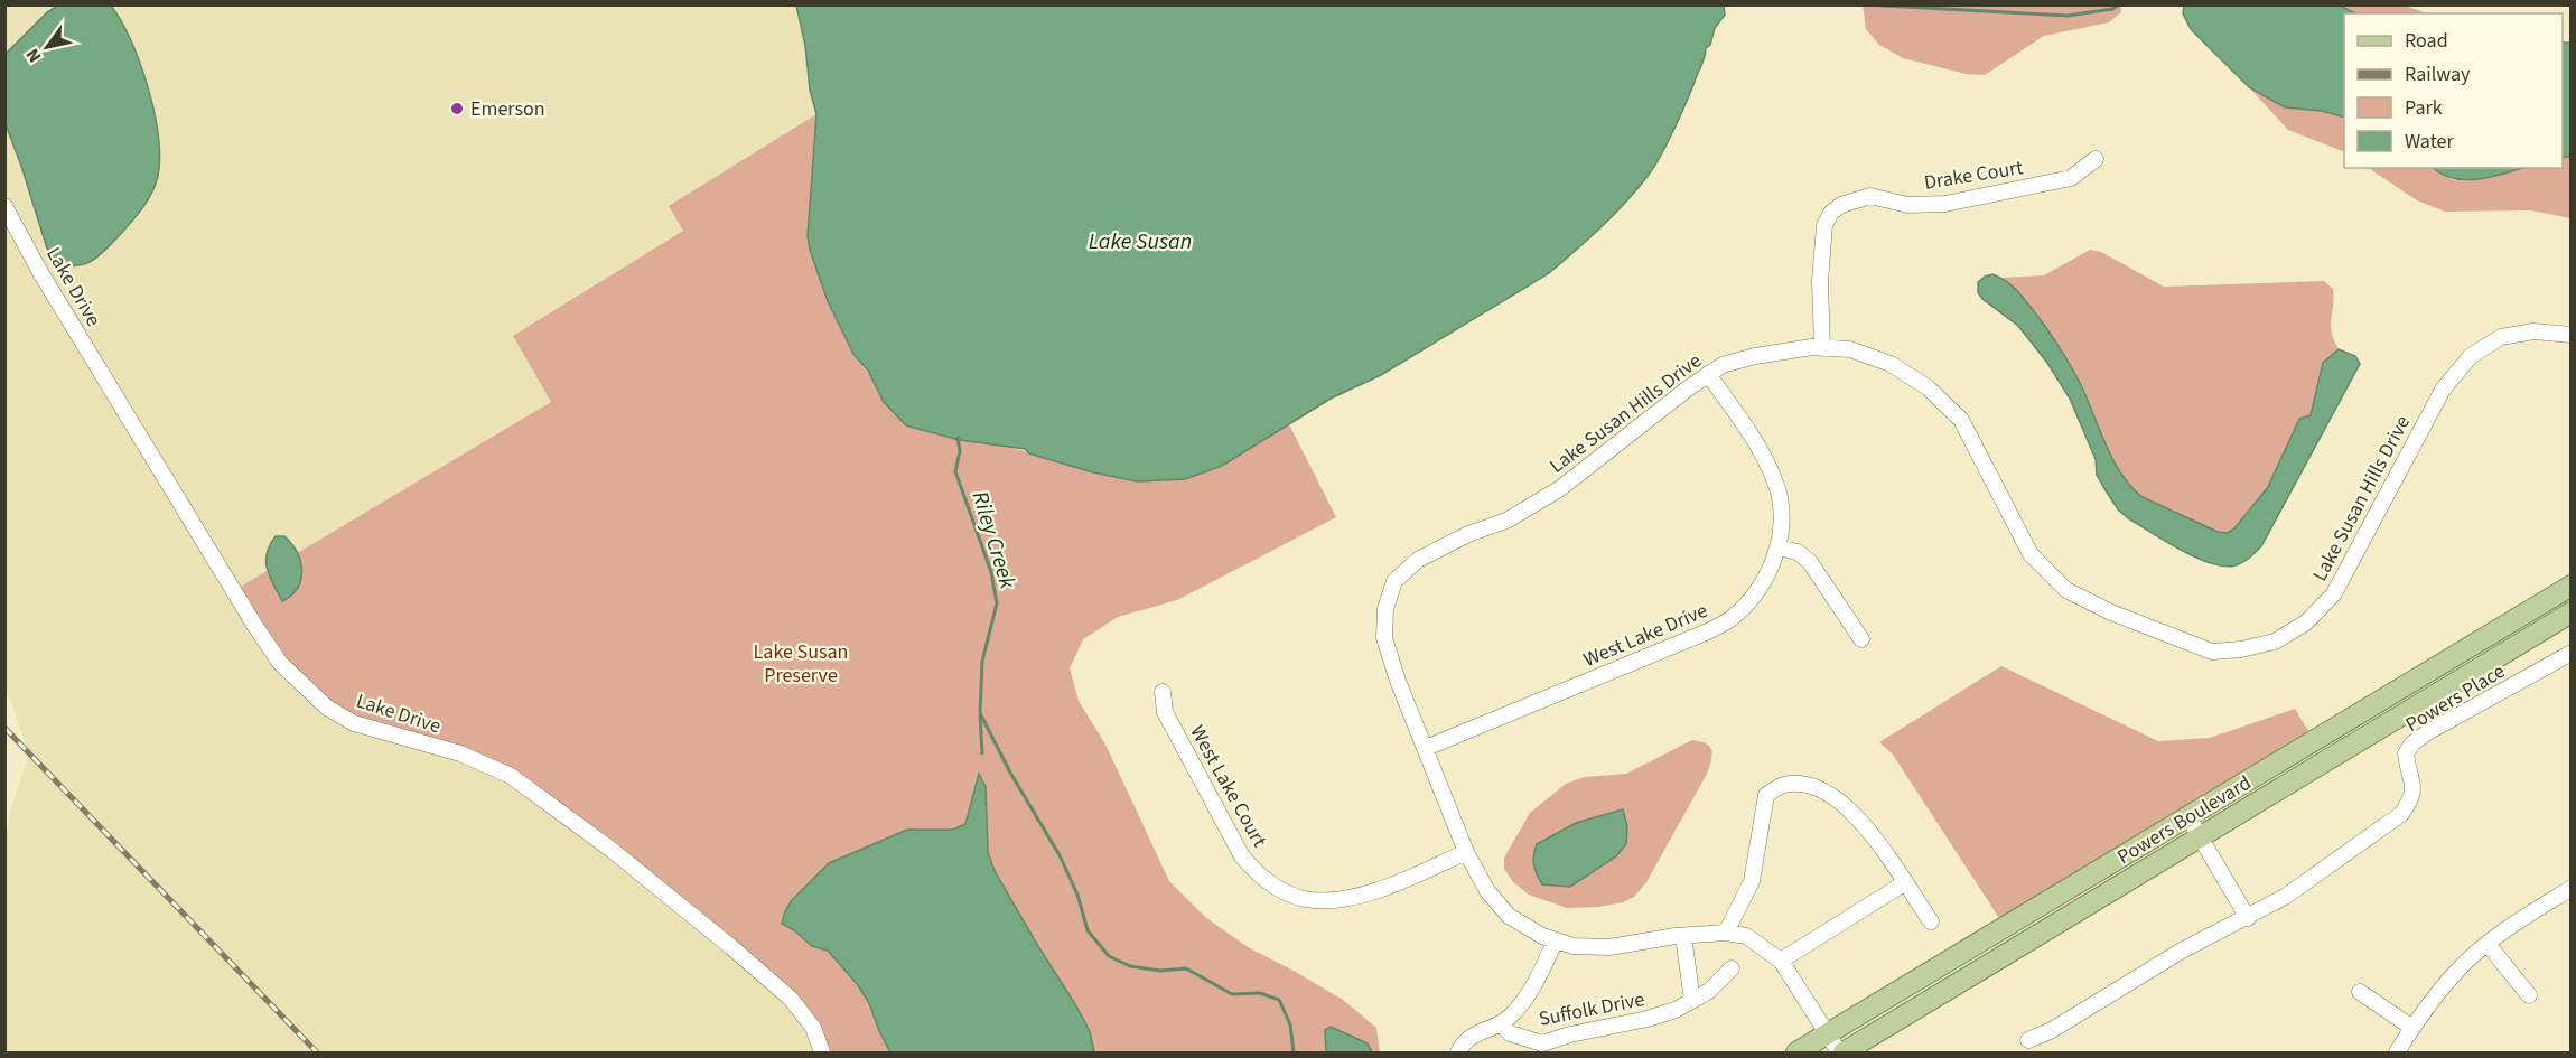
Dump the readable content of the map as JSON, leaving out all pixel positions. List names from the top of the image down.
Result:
{
  "streets": {
    "main road": ["Powers Boulevard"],
    "street": [
      "Drake Court",
      "Lake Drive",
      "Lake Susan Hills Drive",
      "West Lake Drive",
      "Powers Place",
      "West Lake Court",
      "Suffolk Drive"
    ]
  },
  "crossings": [
    ["Drake Court", "Lake Susan Hills Drive"],
    ["Lake Susan Hills Drive", "West Lake Drive"],
    ["Lake Susan Hills Drive", "West Lake Court"],
    ["Lake Susan Hills Drive", "Powers Boulevard"]
  ],
  "water": ["Lake Susan", "Riley Creek"],
  "parks": ["Lake Susan Preserve"],
  "places": ["Emerson"],
  "legend": [
    "Road",
    "Railway",
    "Park",
    "Water"
  ],
  "north": "bottom left"
}
